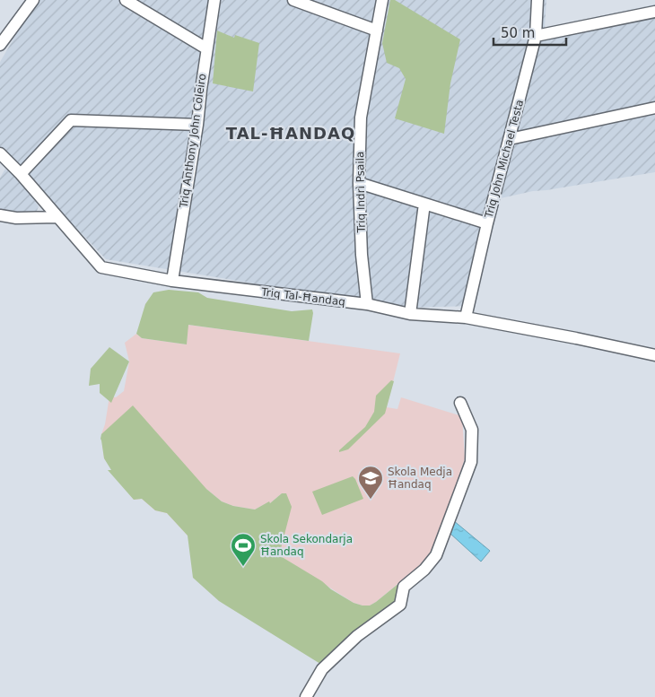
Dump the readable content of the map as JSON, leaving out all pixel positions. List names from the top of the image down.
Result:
{
  "streets": {
    "street": [
      "Triq Anthony John Coleiro",
      "Triq John Michael Testa",
      "Triq Indrì Psaila",
      "Triq Tal-Ħandaq"
    ]
  },
  "crossings": [
    ["Triq Anthony John Coleiro", "Triq Tal-Ħandaq"],
    ["Triq John Michael Testa", "Triq Tal-Ħandaq"],
    ["Triq Indrì Psaila", "Triq Tal-Ħandaq"]
  ],
  "districts": ["TAL-ĦANDAQ"],
  "places": {
    "school or university": ["Skola Medja Ħandaq"],
    "sports": ["Skola Sekondarja Ħandaq"]
  },
  "scale_bar": "50 m"
}
